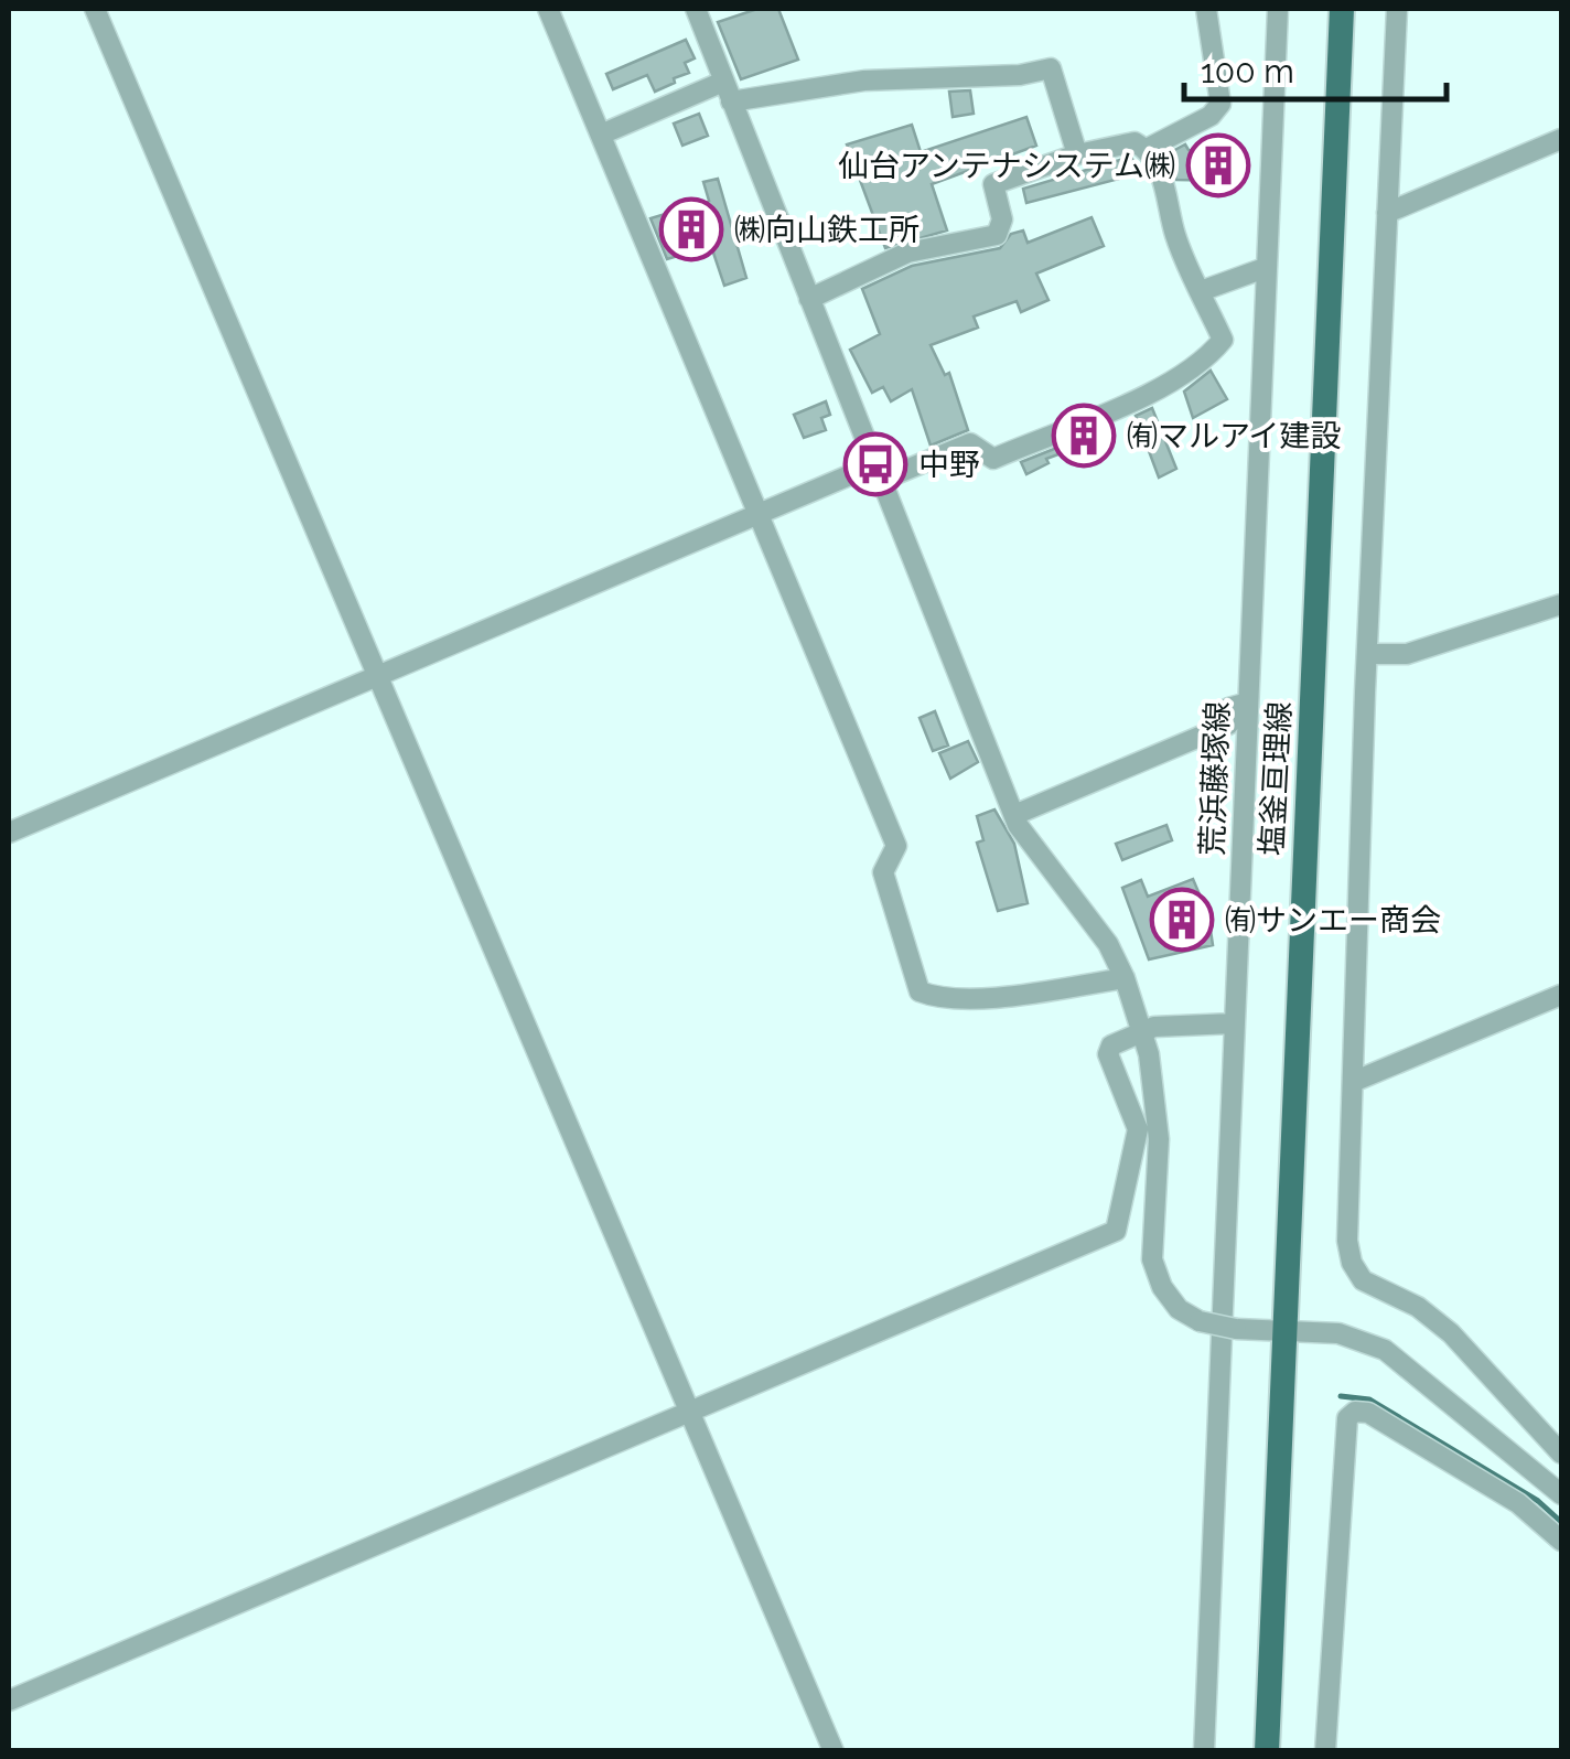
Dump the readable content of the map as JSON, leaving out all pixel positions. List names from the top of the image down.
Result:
{
  "streets": {
    "main road": ["塩釜亘理線"],
    "street": ["荒浜藤塚線"]
  },
  "places": {
    "building": [
      "仙台アンテナシステム㈱",
      "㈱向山鉄工所",
      "㈲マルアイ建設",
      "㈲サンエー商会"
    ],
    "bus stop": ["中野"]
  },
  "scale_bar": "100 m"
}
